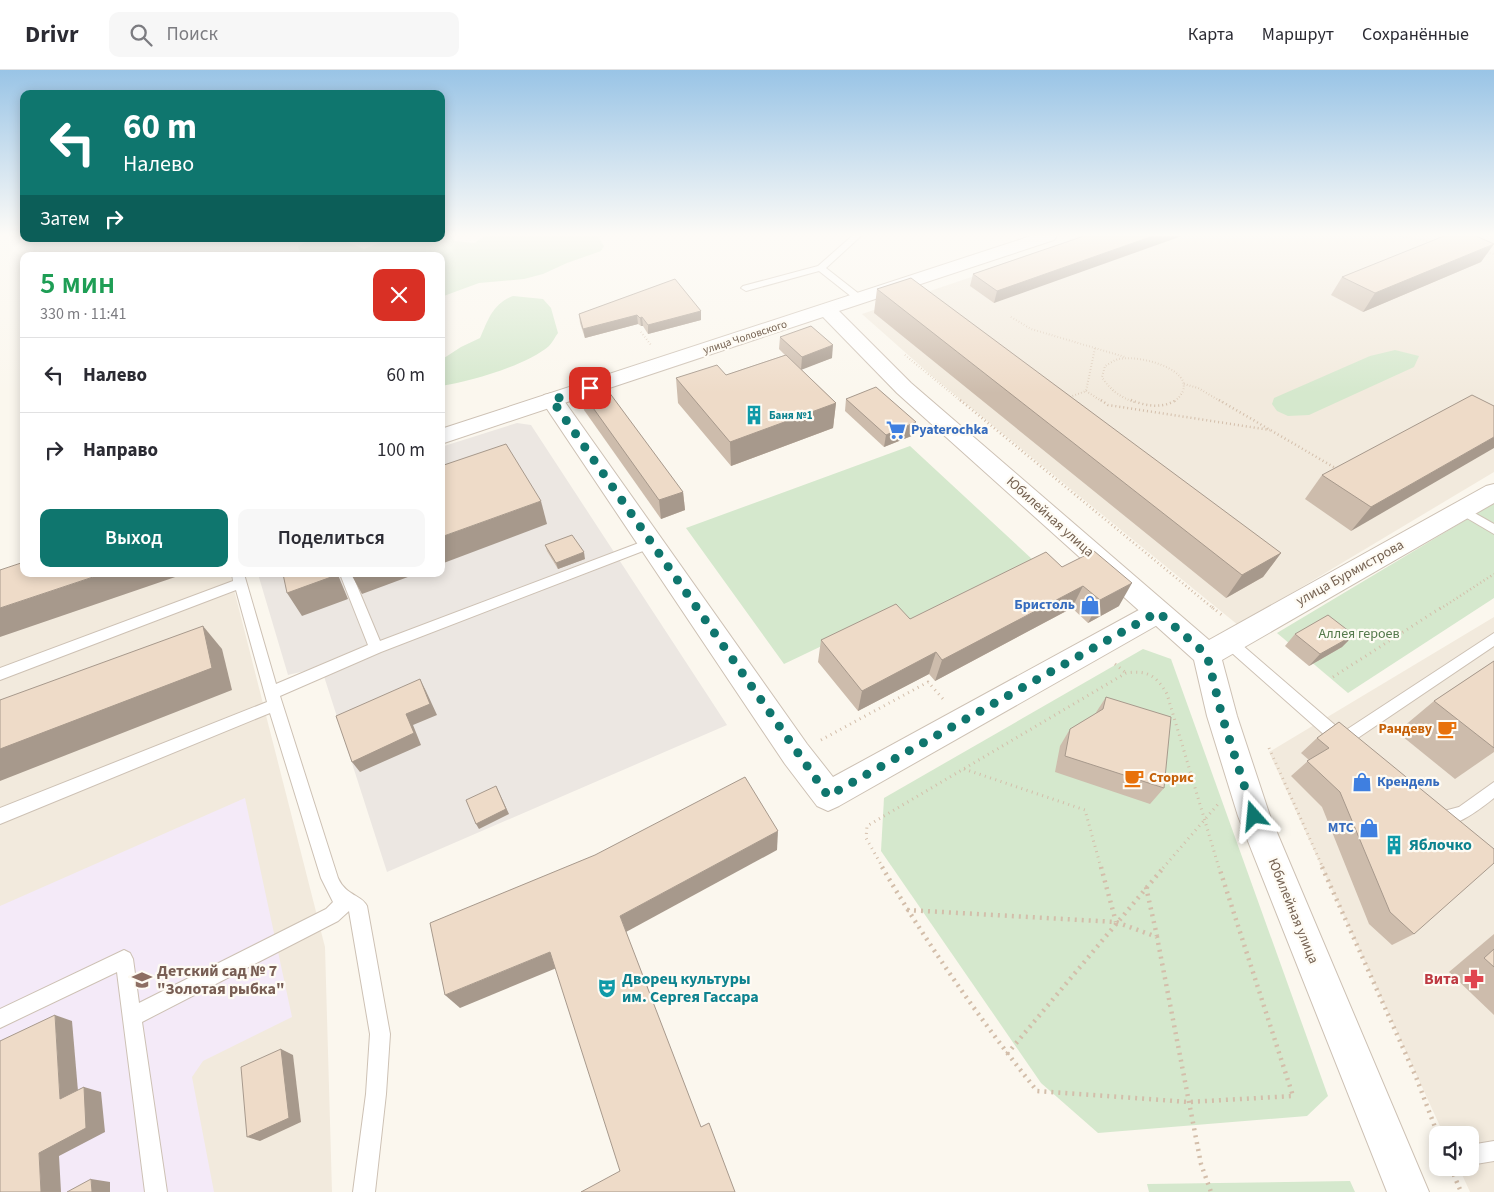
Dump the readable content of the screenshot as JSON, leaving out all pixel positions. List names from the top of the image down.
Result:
{
  "streets": {
    "street": ["улица Чоловского", "Юбилейная улица", "улица Бурмистрова"]
  },
  "crossings": [
    ["улица Чоловского", "Юбилейная улица"],
    ["Юбилейная улица", "улица Бурмистрова"]
  ],
  "parks": ["Аллея героев"],
  "places": {
    "building": ["Баня №1", "Яблочко"],
    "supermarket": ["Pyaterochka"],
    "shop": ["Бристоль", "Крендель", "МТС"],
    "cafe": ["Рандеву", "Сторис"],
    "pharmacy": ["Вита"],
    "school or university": ["Детский сад № 7 \"Золотая рыбка\""],
    "theatre": ["Дворец культуры им. Сергея Гассара"]
  },
  "page": {
    "header": "Drivr",
    "search": "Поиск",
    "nav": ["Карта", "Маршрут", "Сохранённые"],
    "turn": ["60 m", "Налево"],
    "then": "Затем",
    "heading": ["5 мин", "330 m · 11:41"],
    "list": [
      {
        "name": "Налево",
        "value": "60 m"
      },
      {
        "name": "Направо",
        "value": "100 m"
      }
    ],
    "buttons": ["Выход", "Поделиться"]
  }
}
